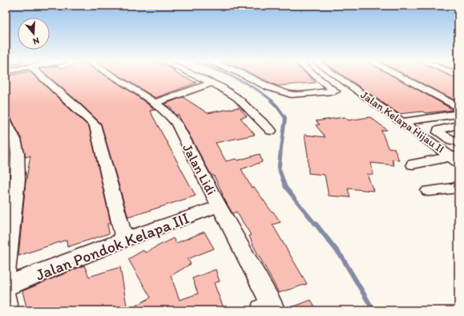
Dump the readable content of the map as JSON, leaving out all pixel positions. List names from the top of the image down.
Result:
{
  "streets": {
    "street": ["Jalan Kelapa Hijau II", "Jalan Lidi", "Jalan Pondok Kelapa III"]
  },
  "crossings": [
    ["Jalan Lidi", "Jalan Pondok Kelapa III"]
  ],
  "north": "bottom"
}
